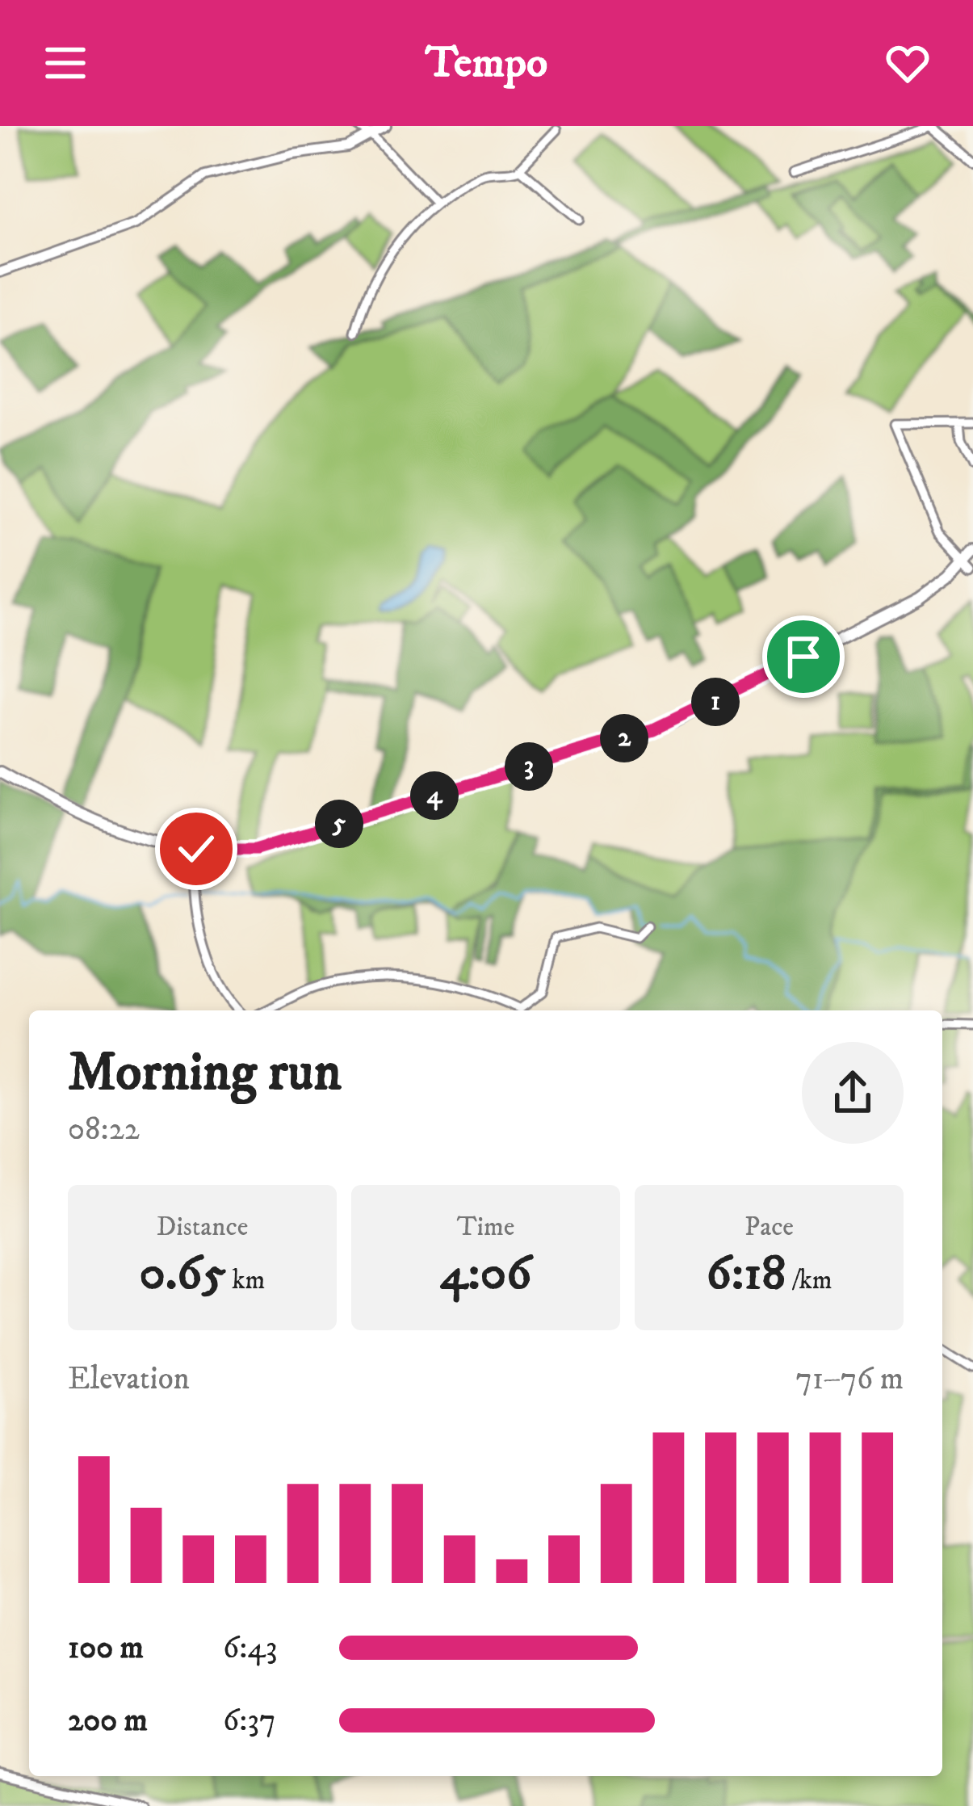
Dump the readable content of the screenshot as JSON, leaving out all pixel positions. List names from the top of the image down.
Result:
{
  "page": {
    "header": "Tempo",
    "pins": [
      "1",
      "2",
      "3",
      "4",
      "5"
    ],
    "heading": ["Morning run", "08:22"],
    "stats": [
      ["Distance", "0.65 km"],
      ["Time", "4:06"],
      ["Pace", "6:18 /km"]
    ],
    "chart": ["Elevation", "71–76 m"],
    "list": [
      {
        "name": "100 m",
        "note": "6:43"
      },
      {
        "name": "200 m",
        "note": "6:37"
      }
    ]
  }
}
